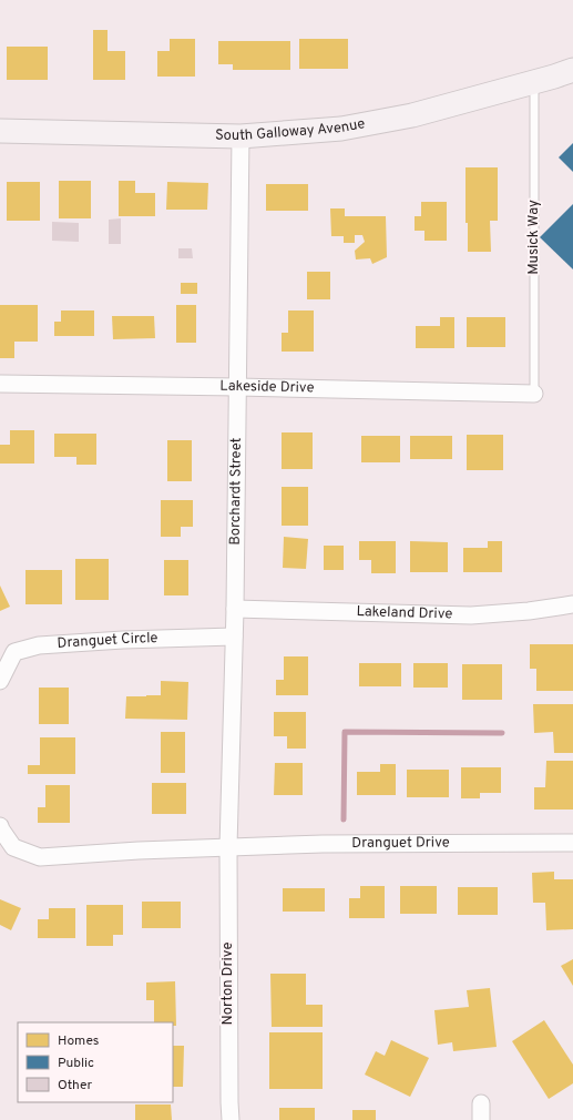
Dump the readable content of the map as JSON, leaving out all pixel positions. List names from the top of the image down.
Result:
{
  "streets": {
    "main road": ["South Galloway Avenue"],
    "street": [
      "Lakeside Drive",
      "Borchardt Street",
      "Lakeland Drive",
      "Dranguet Circle",
      "Dranguet Drive",
      "Norton Drive"
    ],
    "lane": ["Musick Way"]
  },
  "crossings": [
    ["South Galloway Avenue", "Musick Way"],
    ["South Galloway Avenue", "Borchardt Street"],
    ["Musick Way", "Lakeside Drive"],
    ["Lakeside Drive", "Borchardt Street"],
    ["Borchardt Street", "Lakeland Drive"],
    ["Borchardt Street", "Dranguet Circle"],
    ["Borchardt Street", "Dranguet Drive"],
    ["Borchardt Street", "Norton Drive"],
    ["Dranguet Drive", "Norton Drive"]
  ],
  "legend": ["Homes", "Public", "Other"]
}
